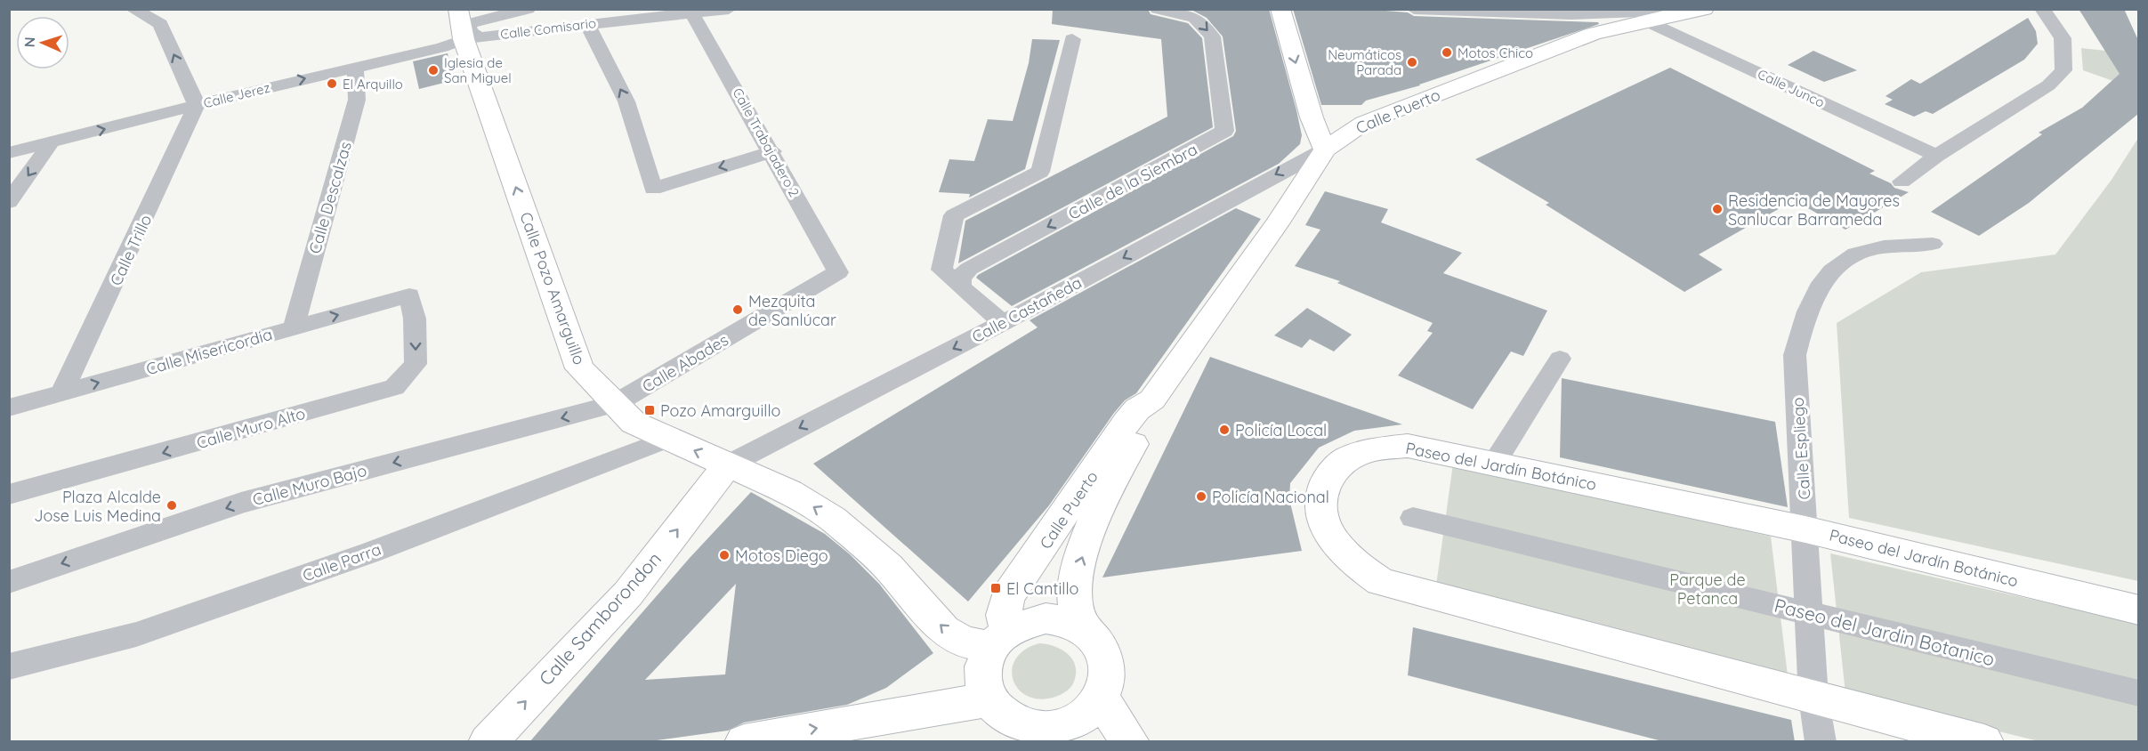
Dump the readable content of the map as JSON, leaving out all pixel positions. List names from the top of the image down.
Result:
{
  "streets": {
    "street": [
      "Calle Comisario",
      "Calle Junco",
      "Calle Jerez",
      "Calle Puerto",
      "Calle Trabajadero 2",
      "Calle de la Siembra",
      "Calle Descalzas",
      "Calle Trillo",
      "Calle Pozo Amarguillo",
      "Calle Castañeda",
      "Calle Misericordia",
      "Calle Abades",
      "Calle Muro Alto",
      "Calle Espliego",
      "Paseo del Jardín Botánico",
      "Calle Muro Bajo",
      "Calle Parra",
      "Calle Samborondon",
      "Paseo del Jardin Botanico"
    ]
  },
  "crossings": [
    ["Calle Comisario", "Calle Jerez"],
    ["Calle Comisario", "Calle Trabajadero 2"],
    ["Calle Comisario", "Calle Pozo Amarguillo"],
    ["Calle Junco", "Calle Puerto"],
    ["Calle Jerez", "Calle Descalzas"],
    ["Calle Jerez", "Calle Trillo"],
    ["Calle Jerez", "Calle Pozo Amarguillo"],
    ["Calle Puerto", "Calle Pozo Amarguillo"],
    ["Calle Puerto", "Calle Castañeda"],
    ["Calle Trabajadero 2", "Calle Abades"],
    ["Calle Descalzas", "Calle Misericordia"],
    ["Calle Trillo", "Calle Misericordia"],
    ["Calle Pozo Amarguillo", "Calle Castañeda"],
    ["Calle Pozo Amarguillo", "Calle Abades"],
    ["Calle Pozo Amarguillo", "Calle Muro Bajo"],
    ["Calle Pozo Amarguillo", "Calle Parra"],
    ["Calle Pozo Amarguillo", "Calle Samborondon"],
    ["Calle Castañeda", "Calle Samborondon"],
    ["Calle Misericordia", "Calle Muro Alto"],
    ["Calle Abades", "Calle Muro Bajo"],
    ["Calle Espliego", "Paseo del Jardín Botánico"],
    ["Calle Espliego", "Paseo del Jardin Botanico"]
  ],
  "one_way": [
    "Calle Jerez",
    "Calle Pozo Amarguillo",
    "Calle Castañeda",
    "Calle Misericordia",
    "Calle Muro Alto",
    "Calle Muro Bajo",
    "Calle Samborondon"
  ],
  "parks": ["Parque de Petanca"],
  "places": {
    "other": [
      "Motos Chico",
      "Neumáticos Parada",
      "Iglesia de San Miguel",
      "El Arquillo",
      "Residencia de Mayores Sanlucar Barrameda",
      "Mezquita de Sanlúcar",
      "Policía Local",
      "Policía Nacional",
      "Plaza Alcalde Jose Luis Medina",
      "Motos Diego"
    ],
    "transit": ["Pozo Amarguillo", "El Cantillo"]
  },
  "north": "left"
}
